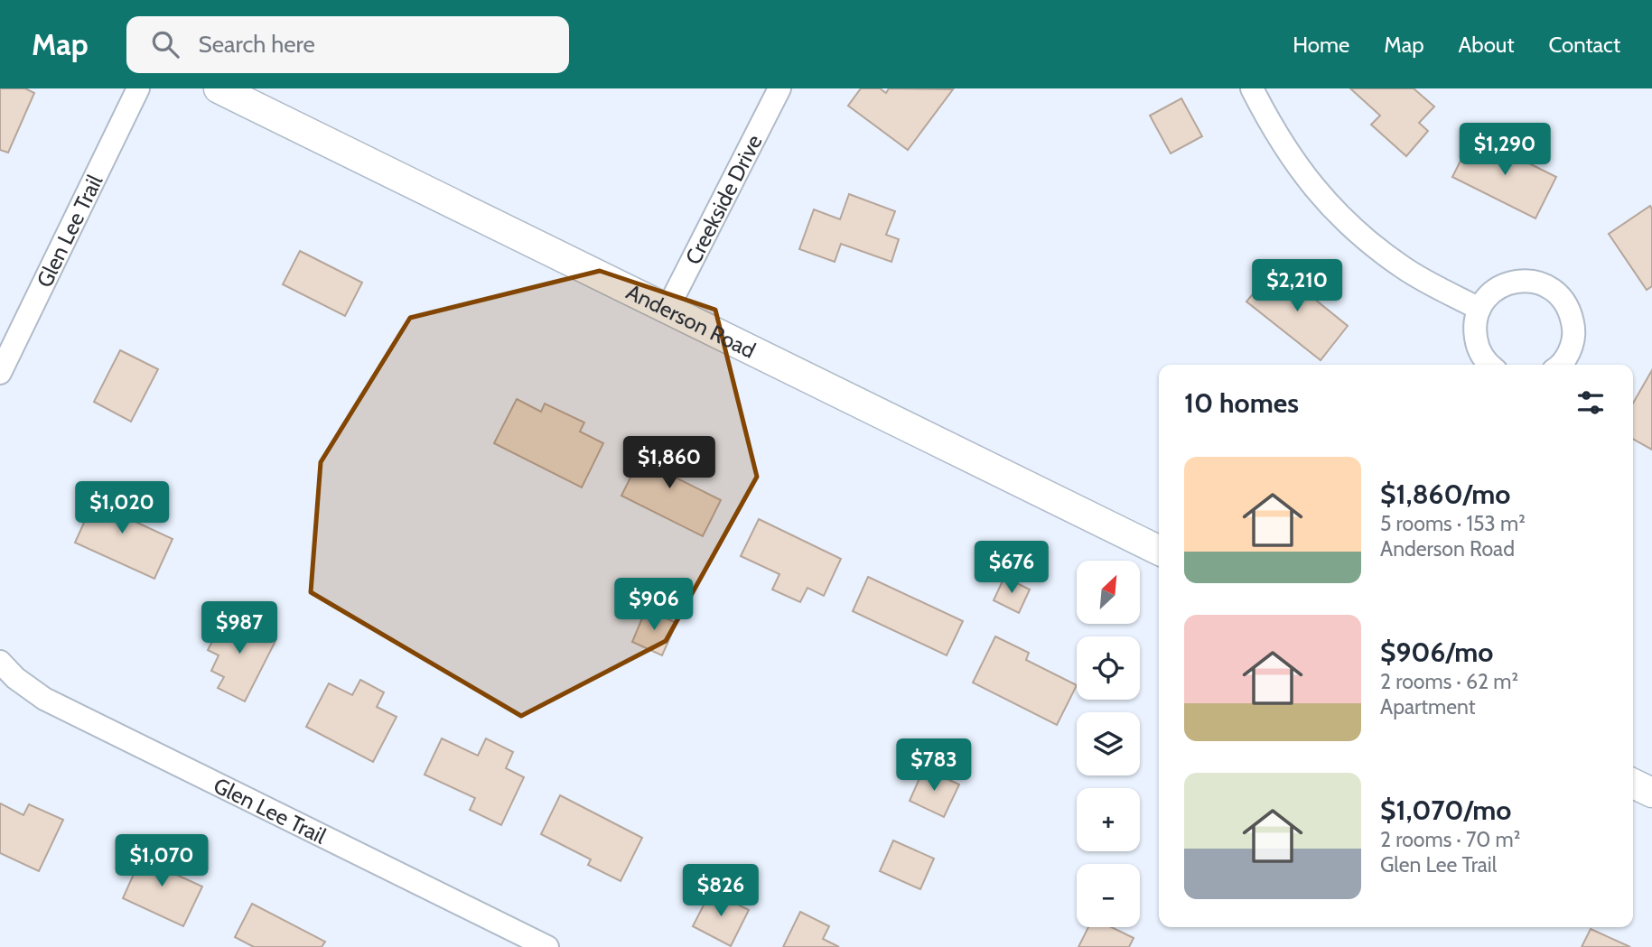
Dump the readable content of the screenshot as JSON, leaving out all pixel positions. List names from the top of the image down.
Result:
{
  "streets": {
    "street": ["Creekside Drive", "Glen Lee Trail", "Anderson Road"]
  },
  "crossings": [
    ["Creekside Drive", "Anderson Road"]
  ],
  "north": "top right",
  "page": {
    "header": "Map",
    "search": "Search here",
    "nav": [
      "Home",
      "Map",
      "About",
      "Contact"
    ],
    "price": [
      "$1,290",
      "$2,210",
      "$1,860",
      "$1,020",
      "$676",
      "$906",
      "$987",
      "$783",
      "$1,070",
      "$826"
    ],
    "heading": "10 homes",
    "list": [
      {
        "name": "$1,860/mo",
        "note": "5 rooms · 153 m² · Anderson Road"
      },
      {
        "name": "$906/mo",
        "note": "2 rooms · 62 m² · Apartment"
      },
      {
        "name": "$1,070/mo",
        "note": "2 rooms · 70 m² · Glen Lee Trail"
      }
    ],
    "map_buttons": ["+", "−"]
  }
}
